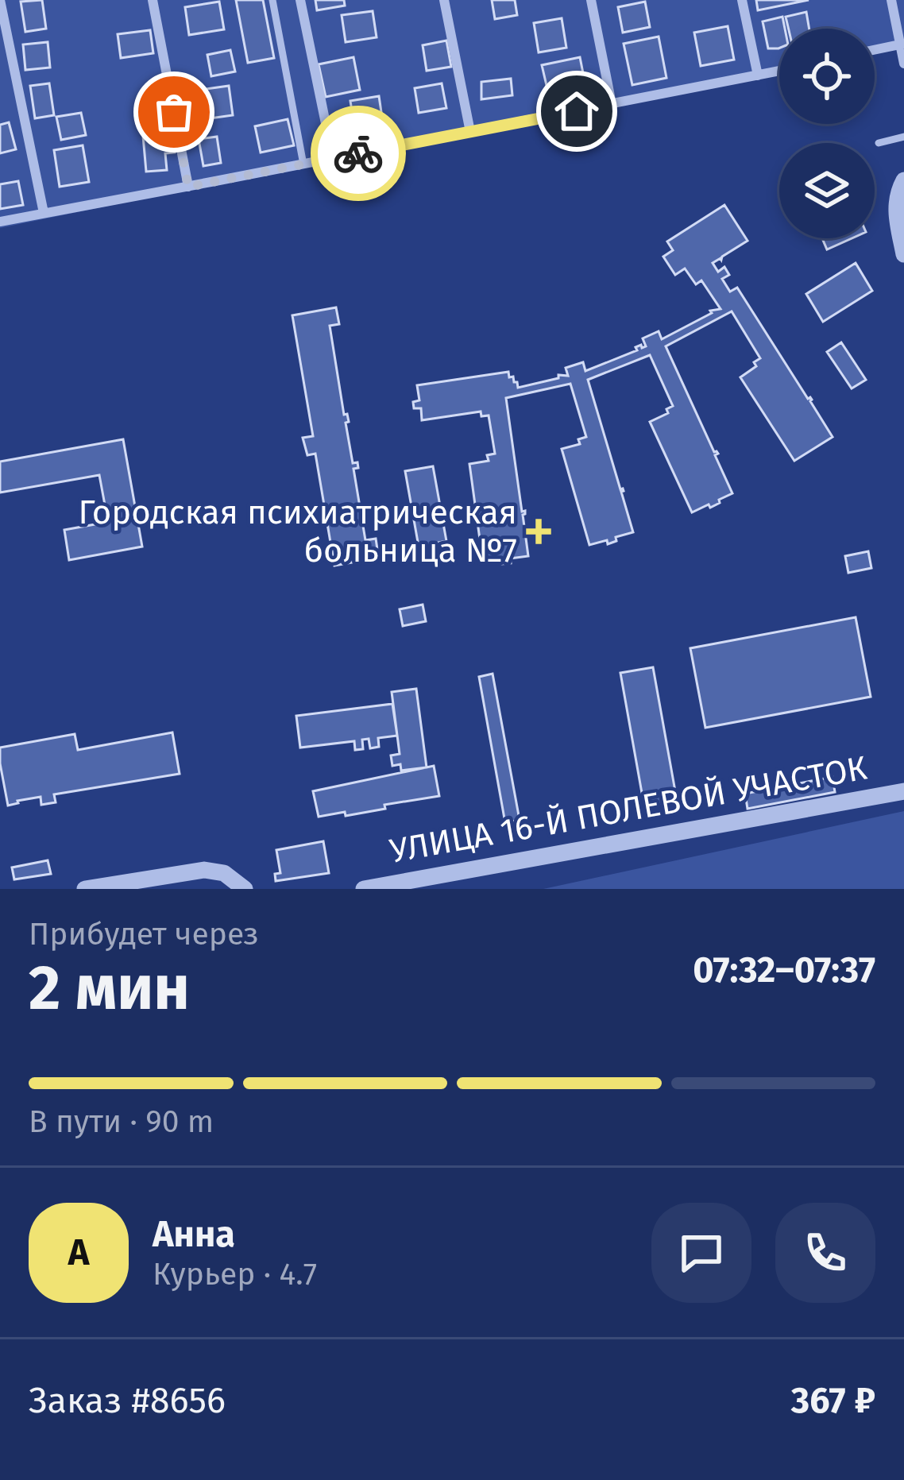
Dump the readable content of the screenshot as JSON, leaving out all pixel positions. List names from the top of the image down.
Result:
{
  "streets": {
    "street": ["УЛИЦА 16-Й ПОЛЕВОЙ УЧАСТОК"]
  },
  "places": {
    "health": ["Городская психиатрическая больница №7"]
  },
  "page": {
    "heading": ["2 мин", "Прибудет через", "07:32–07:37"],
    "panel": [
      "Анна",
      "Курьер · 4.7",
      "Заказ #8656",
      "367 ₽"
    ],
    "bar": "В пути · 90 m",
    "round": "А"
  }
}
